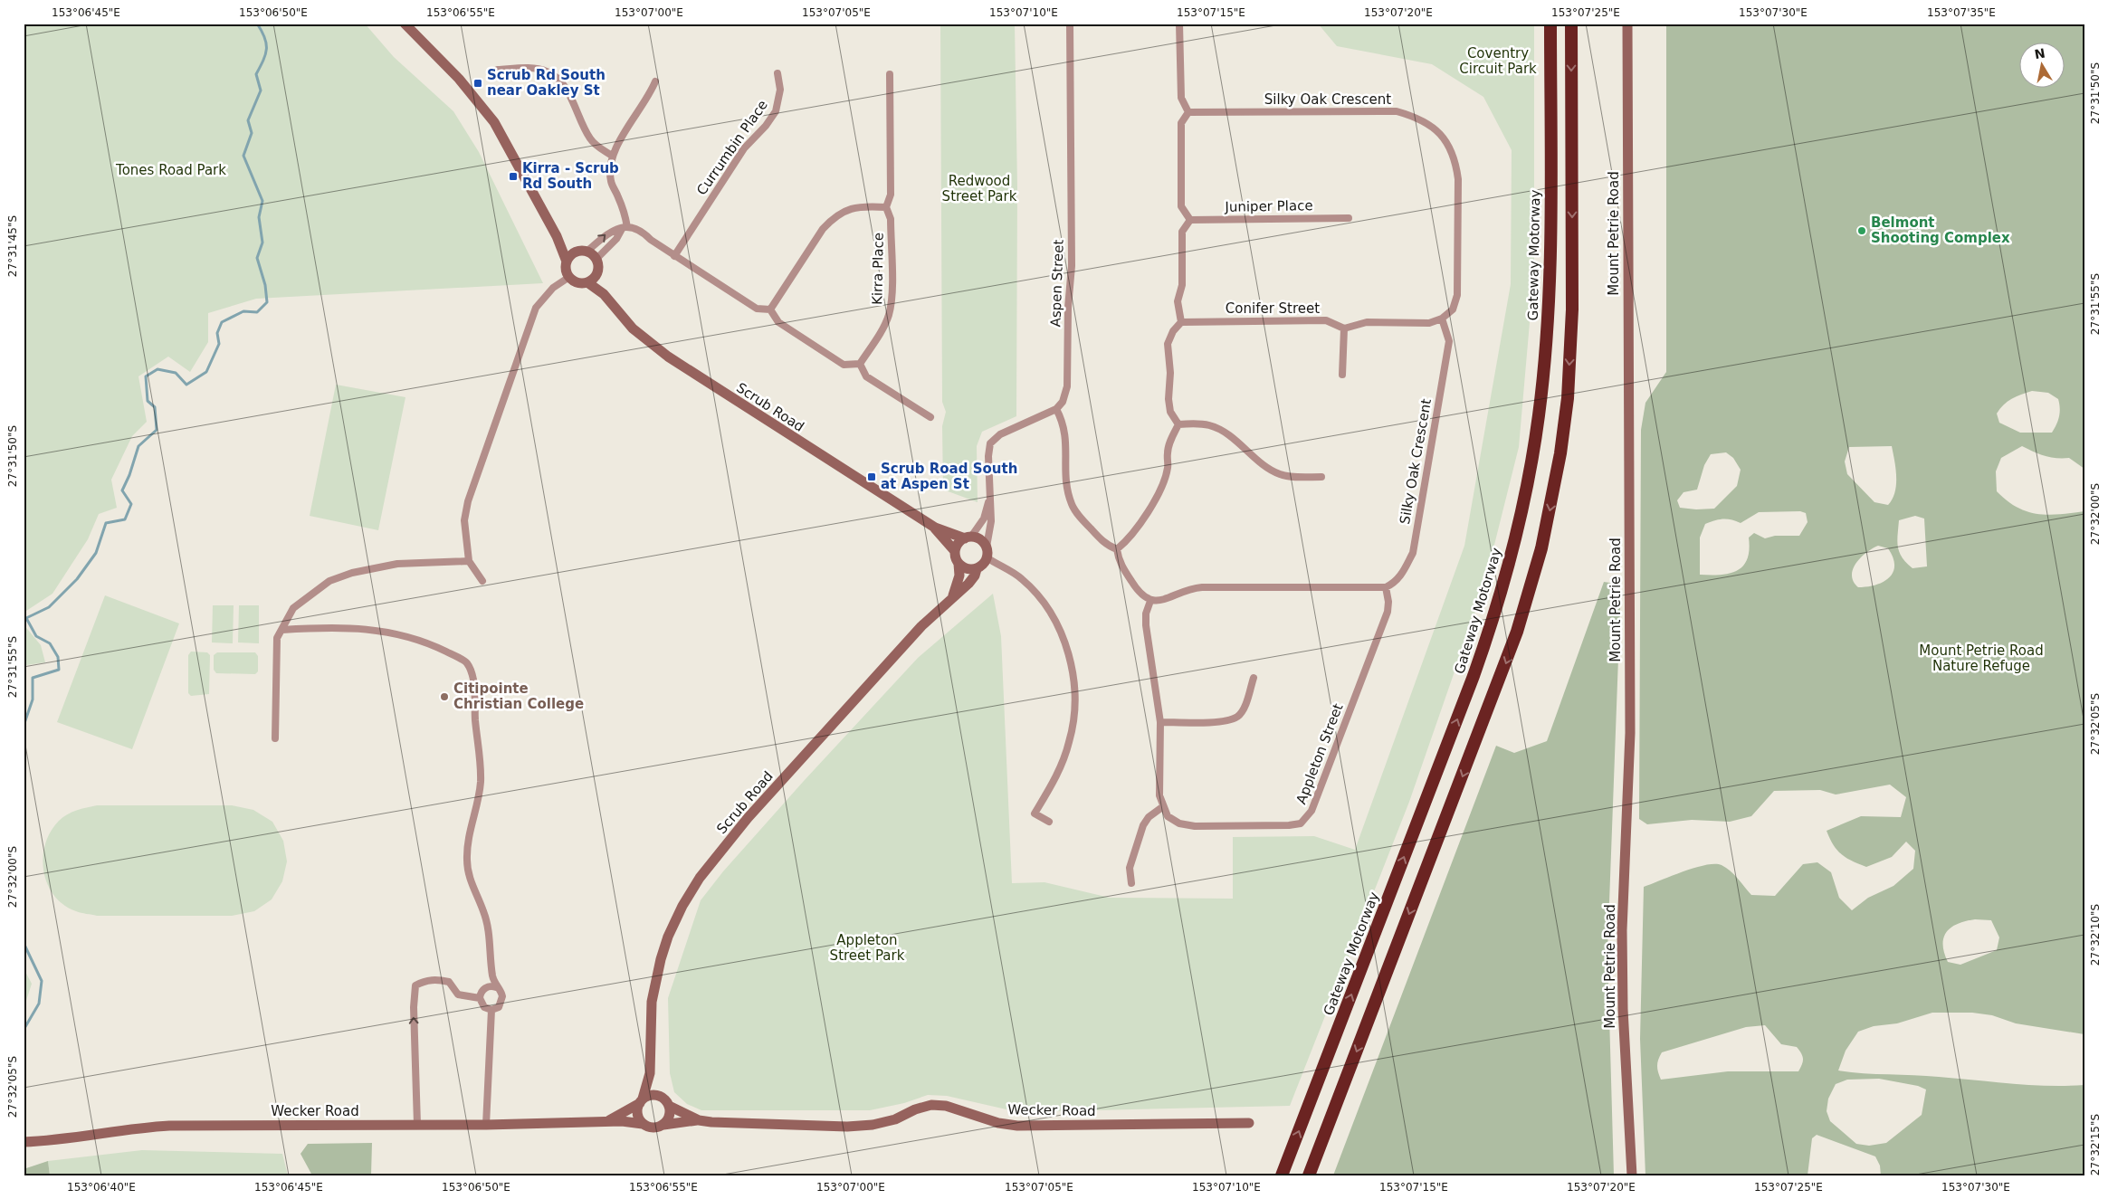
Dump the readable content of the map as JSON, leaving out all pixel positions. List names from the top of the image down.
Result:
{
  "streets": {
    "highway": ["Gateway Motorway"],
    "street": [
      "Silky Oak Crescent",
      "Currumbin Place",
      "Juniper Place",
      "Mount Petrie Road",
      "Kirra Place",
      "Aspen Street",
      "Conifer Street",
      "Scrub Road",
      "Appleton Street",
      "Wecker Road"
    ]
  },
  "crossings": [
    ["Silky Oak Crescent", "Appleton Street"],
    ["Scrub Road", "Wecker Road"]
  ],
  "parks": [
    "Coventry Circuit Park",
    "Tones Road Park",
    "Redwood Street Park",
    "Mount Petrie Road Nature Refuge",
    "Appleton Street Park"
  ],
  "places": {
    "transit": ["Scrub Rd South near Oakley St", "Kirra - Scrub Rd South", "Scrub Road South at Aspen St"],
    "other": ["Belmont Shooting Complex", "Citipointe Christian College"]
  },
  "north": "top",
  "coordinates": [
    "153°06'45\"E",
    "153°06'50\"E",
    "153°06'55\"E",
    "153°07'00\"E",
    "153°07'05\"E",
    "153°07'10\"E",
    "153°07'15\"E",
    "153°07'20\"E",
    "153°07'25\"E",
    "153°07'30\"E",
    "153°07'35\"E",
    "27°31'50\"S",
    "27°31'45\"S",
    "27°31'55\"S",
    "27°32'00\"S",
    "27°32'05\"S",
    "27°32'10\"S",
    "27°32'15\"S",
    "153°06'40\"E"
  ]
}
